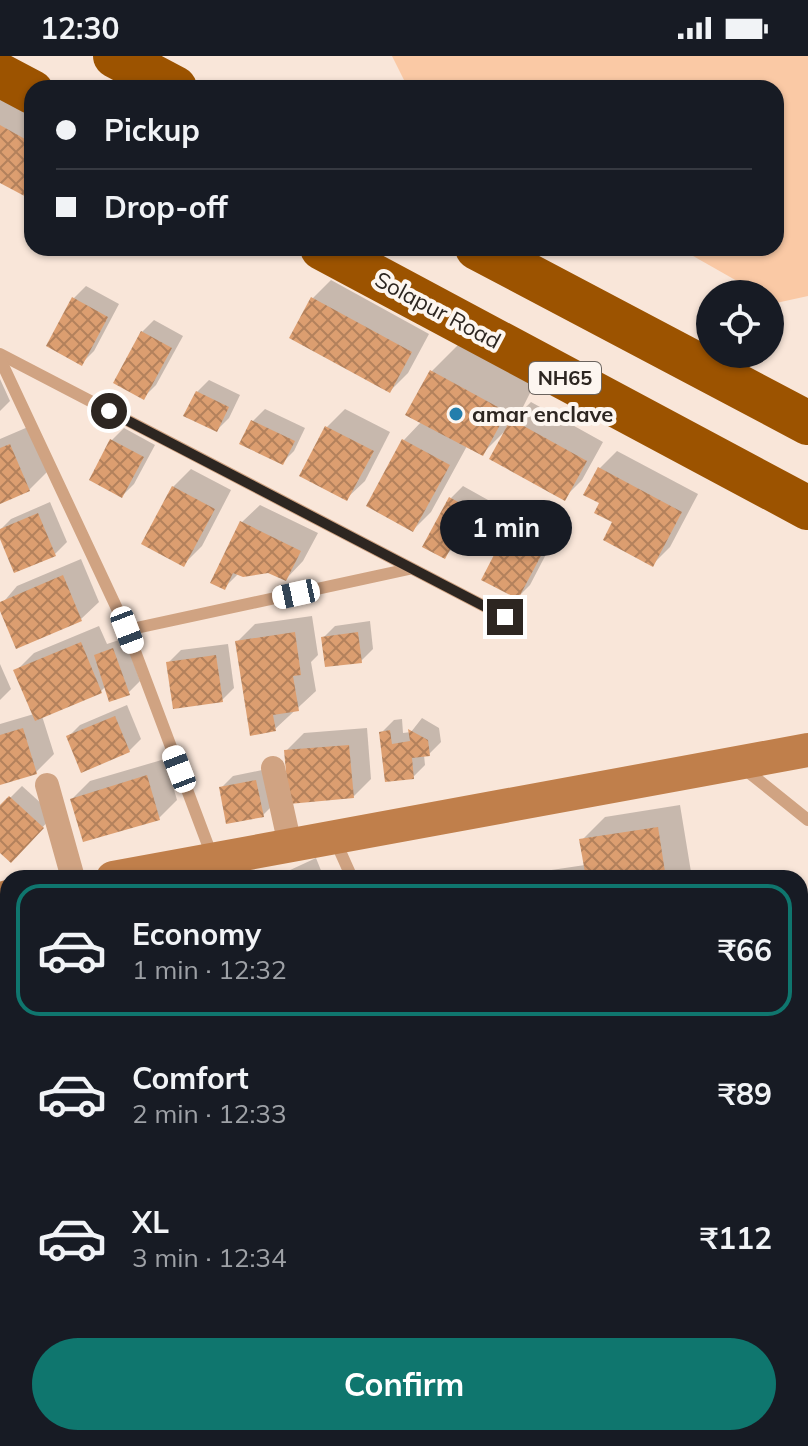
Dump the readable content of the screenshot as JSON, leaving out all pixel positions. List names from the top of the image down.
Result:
{
  "streets": {
    "highway": ["Solapur Road", "NH65"]
  },
  "places": ["amar enclave"],
  "page": {
    "status": "12:30",
    "banner": ["Pickup", "Drop-off"],
    "bubble": "1 min",
    "list": [
      {
        "name": "Economy",
        "note": "1 min · 12:32",
        "value": "₹66"
      },
      {
        "name": "Comfort",
        "note": "2 min · 12:33",
        "value": "₹89"
      },
      {
        "name": "XL",
        "note": "3 min · 12:34",
        "value": "₹112"
      }
    ],
    "buttons": "Confirm"
  }
}
